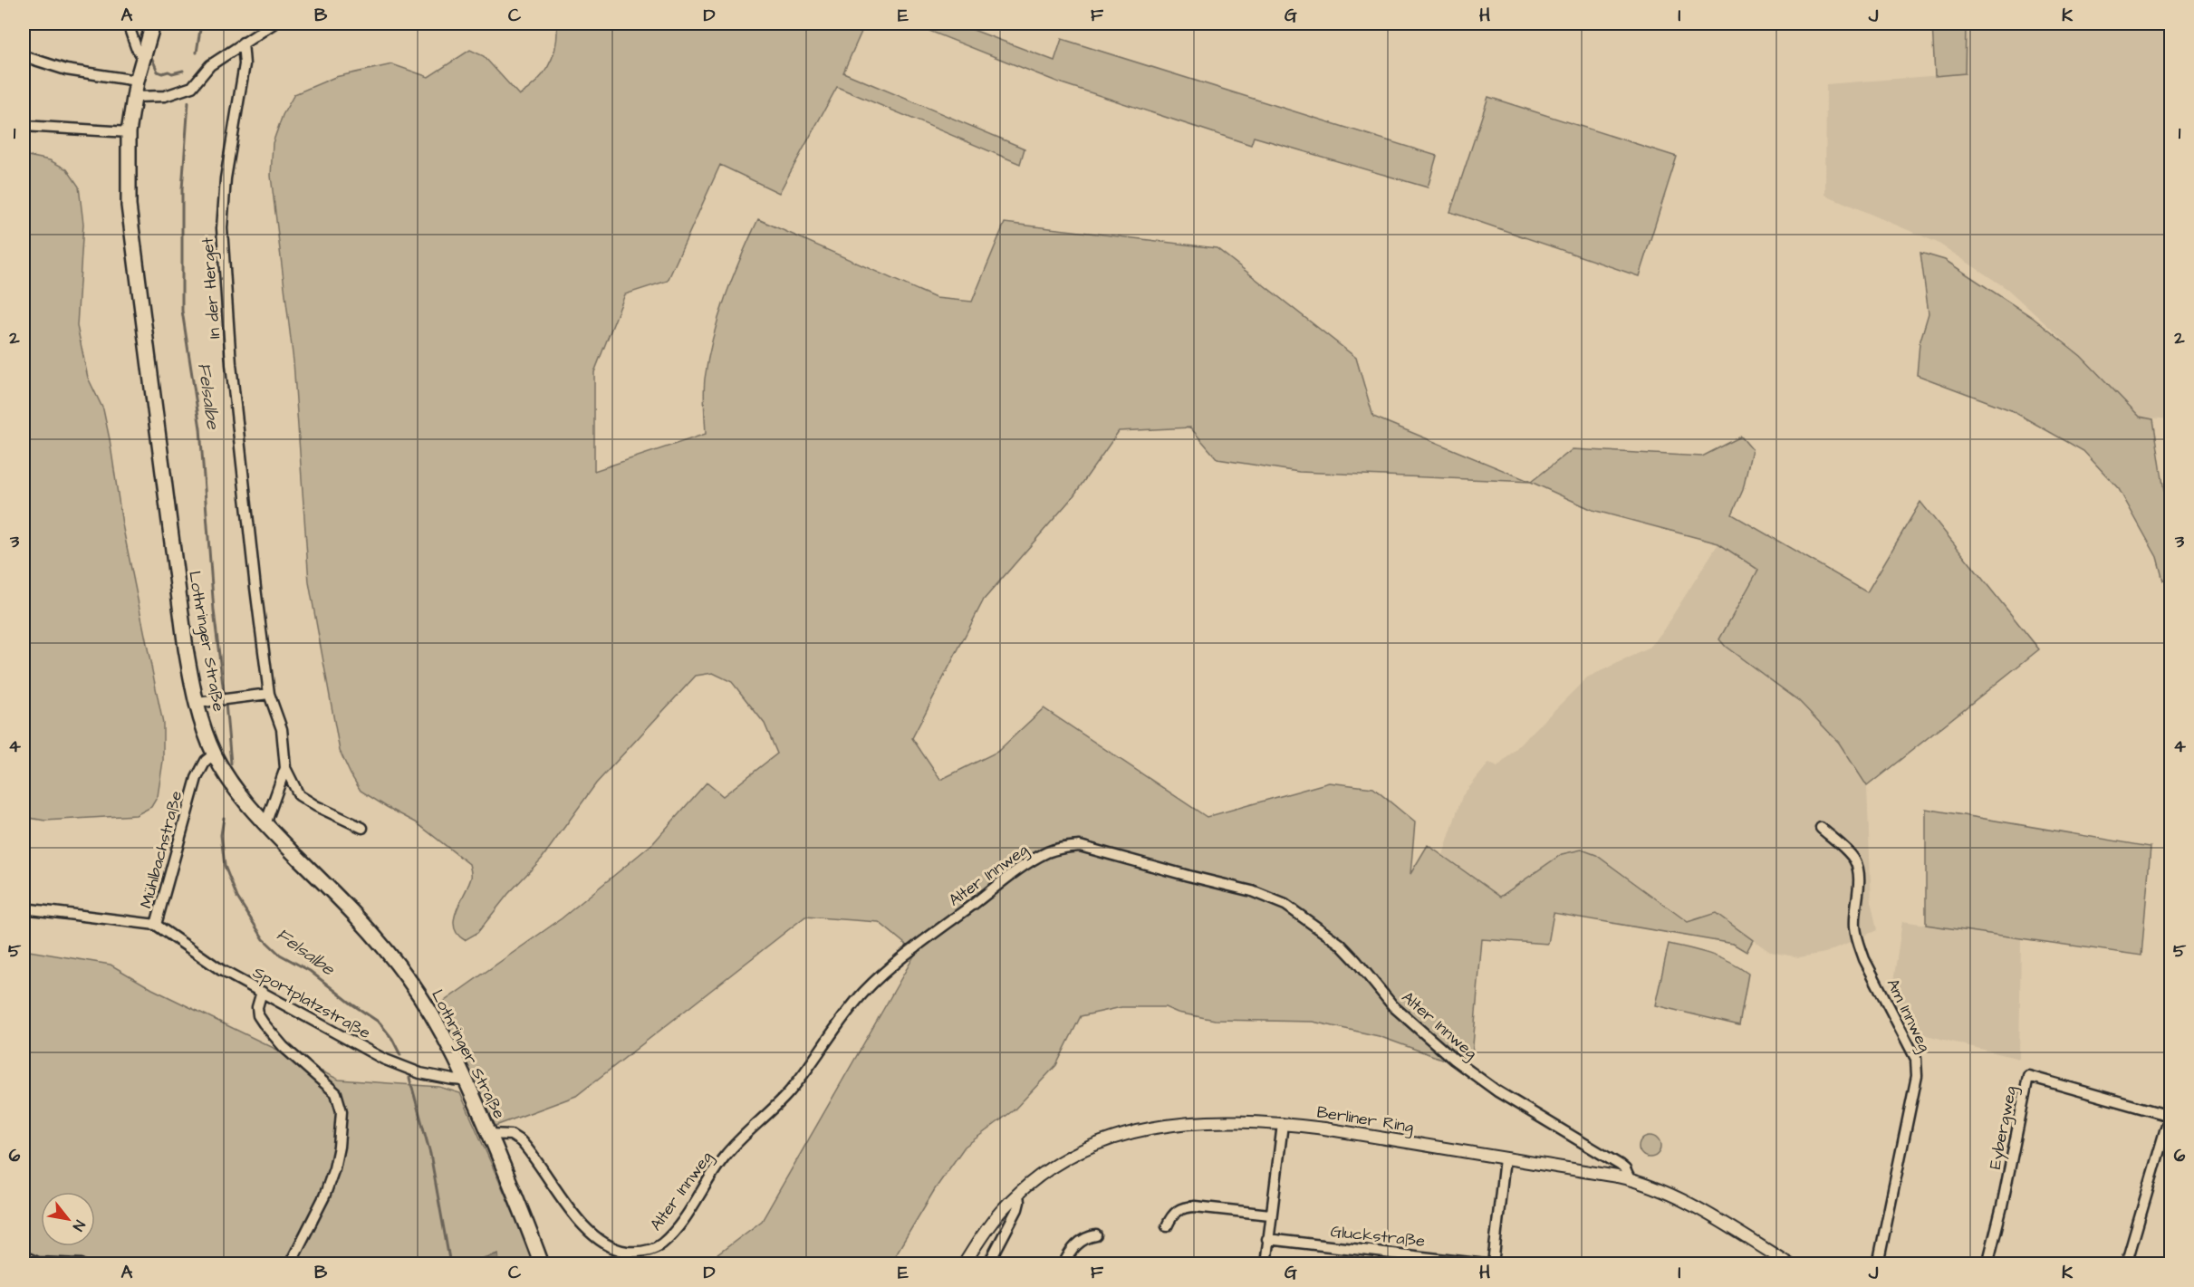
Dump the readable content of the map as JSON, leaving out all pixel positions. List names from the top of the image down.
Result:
{
  "streets": {
    "main road": ["Lothringer Straße"],
    "street": [
      "In der Herget",
      "Mühlbachstraße",
      "Alter Innweg",
      "Sportplatzstraße",
      "Am Innweg",
      "Berliner Ring",
      "Eybergweg",
      "Gluckstraße"
    ]
  },
  "crossings": [
    ["In der Herget", "Lothringer Straße"],
    ["Lothringer Straße", "Mühlbachstraße"],
    ["Lothringer Straße", "Alter Innweg"],
    ["Lothringer Straße", "Sportplatzstraße"],
    ["Mühlbachstraße", "Sportplatzstraße"],
    ["Alter Innweg", "Berliner Ring"]
  ],
  "water": ["Felsalbe"],
  "north": "bottom right",
  "grid": {
    "columns": [
      "A",
      "B",
      "C",
      "D",
      "E",
      "F",
      "G",
      "H",
      "I",
      "J",
      "K"
    ],
    "rows": [
      "1",
      "2",
      "3",
      "4",
      "5",
      "6"
    ]
  }
}
